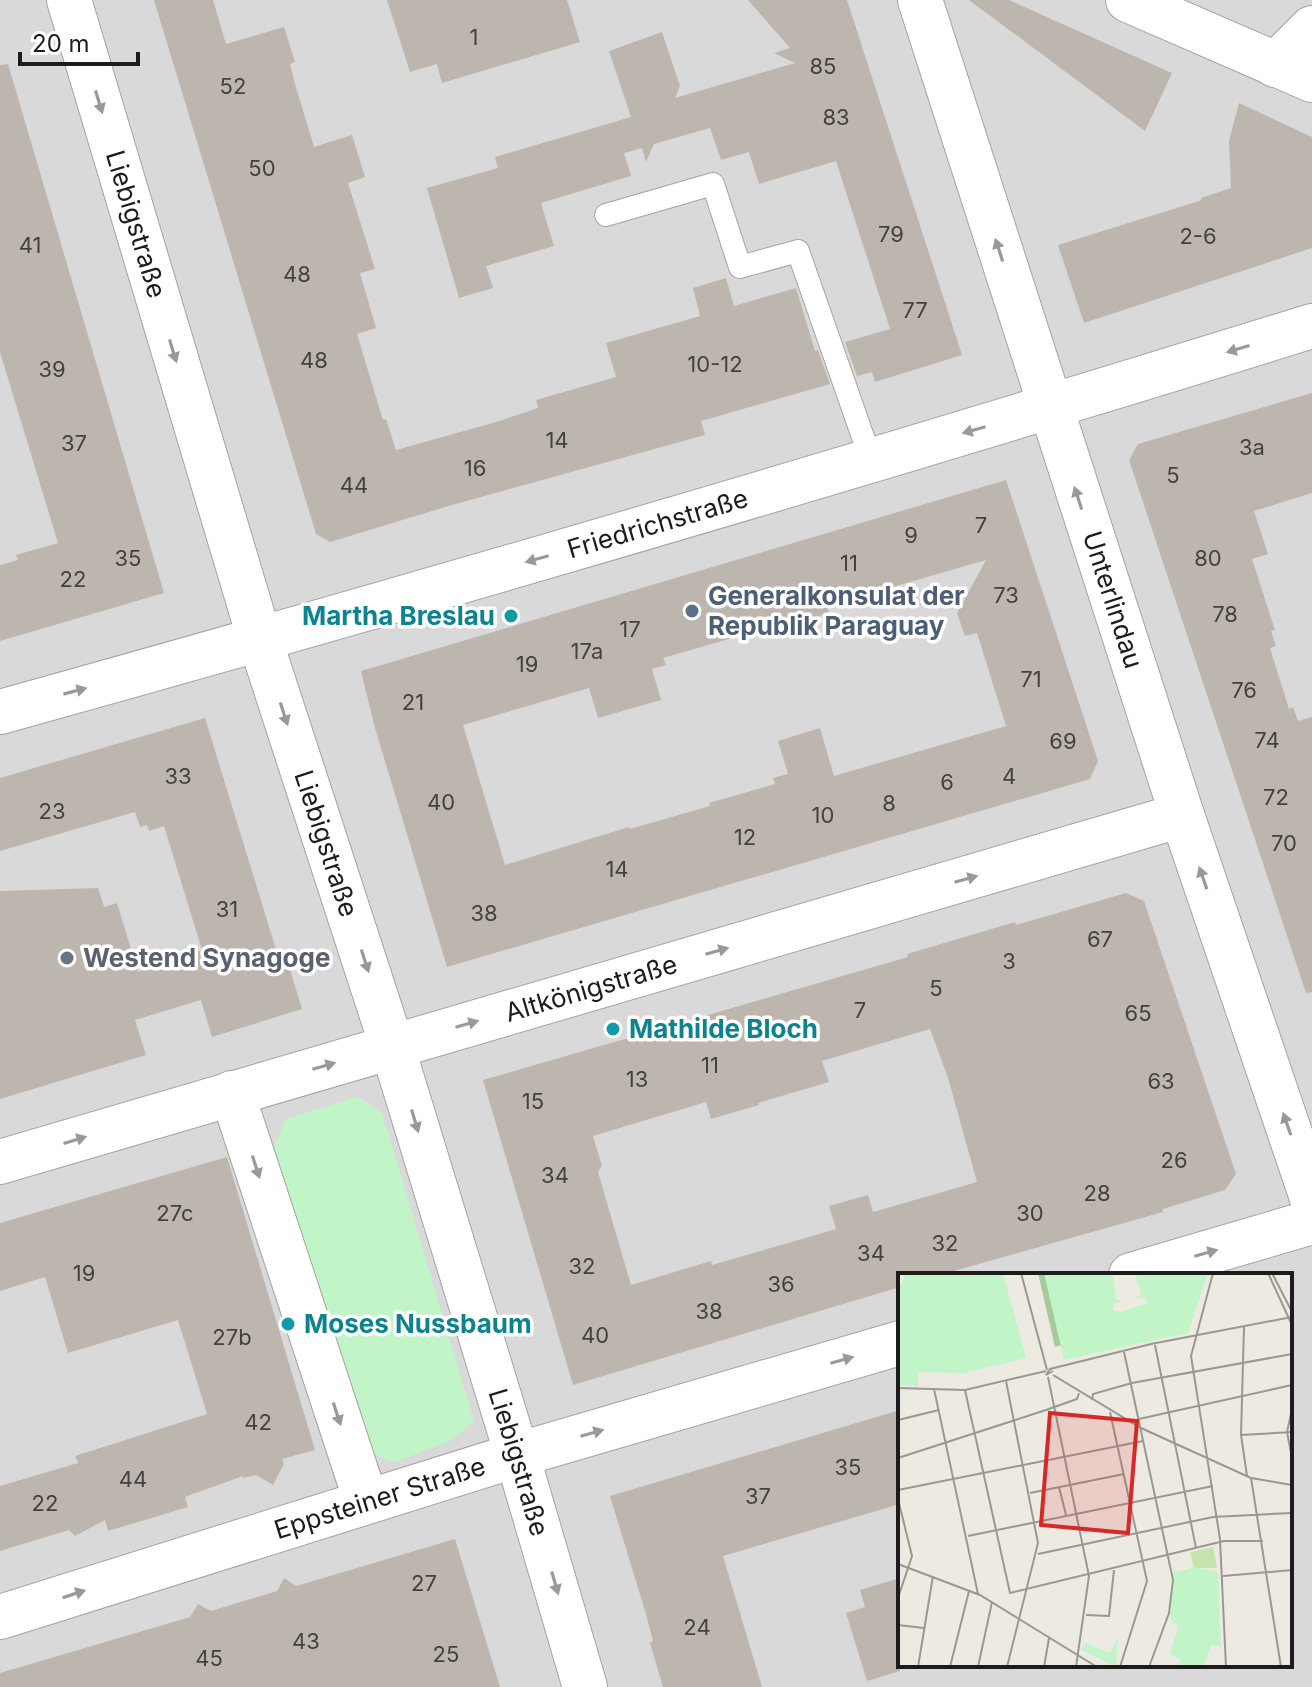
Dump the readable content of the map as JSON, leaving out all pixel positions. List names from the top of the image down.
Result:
{
  "streets": {
    "street": [
      "Liebigstraße",
      "Friedrichstraße",
      "Unterlindau",
      "Altkönigstraße",
      "Eppsteiner Straße"
    ]
  },
  "crossings": [
    ["Liebigstraße", "Friedrichstraße"],
    ["Liebigstraße", "Altkönigstraße"],
    ["Liebigstraße", "Eppsteiner Straße"],
    ["Friedrichstraße", "Unterlindau"],
    ["Unterlindau", "Altkönigstraße"]
  ],
  "one_way": [
    "Liebigstraße",
    "Unterlindau",
    "Altkönigstraße",
    "Eppsteiner Straße"
  ],
  "places": [
    "Generalkonsulat der Republik Paraguay",
    "Martha Breslau",
    "Westend Synagoge",
    "Mathilde Bloch",
    "Moses Nussbaum"
  ],
  "house_numbers": [
    "1",
    "85",
    "52",
    "83",
    "50",
    "79",
    "2-6",
    "41",
    "48",
    "77",
    "48",
    "10-12",
    "39",
    "14",
    "37",
    "3a",
    "16",
    "5",
    "44",
    "7",
    "9",
    "35",
    "80",
    "11",
    "22",
    "73",
    "78",
    "17",
    "17a",
    "19",
    "71",
    "76",
    "21",
    "74",
    "69",
    "33",
    "4",
    "6",
    "72",
    "40",
    "8",
    "23",
    "10",
    "12",
    "70",
    "14",
    "31",
    "38",
    "67",
    "3",
    "5",
    "7",
    "65",
    "11",
    "13",
    "63",
    "15",
    "26",
    "34",
    "28",
    "27c",
    "30",
    "32",
    "34",
    "32",
    "19",
    "36",
    "38",
    "40",
    "27b",
    "42",
    "35",
    "44",
    "37",
    "22",
    "27",
    "24",
    "43",
    "25",
    "45"
  ],
  "scale_bar": "20 m"
}
